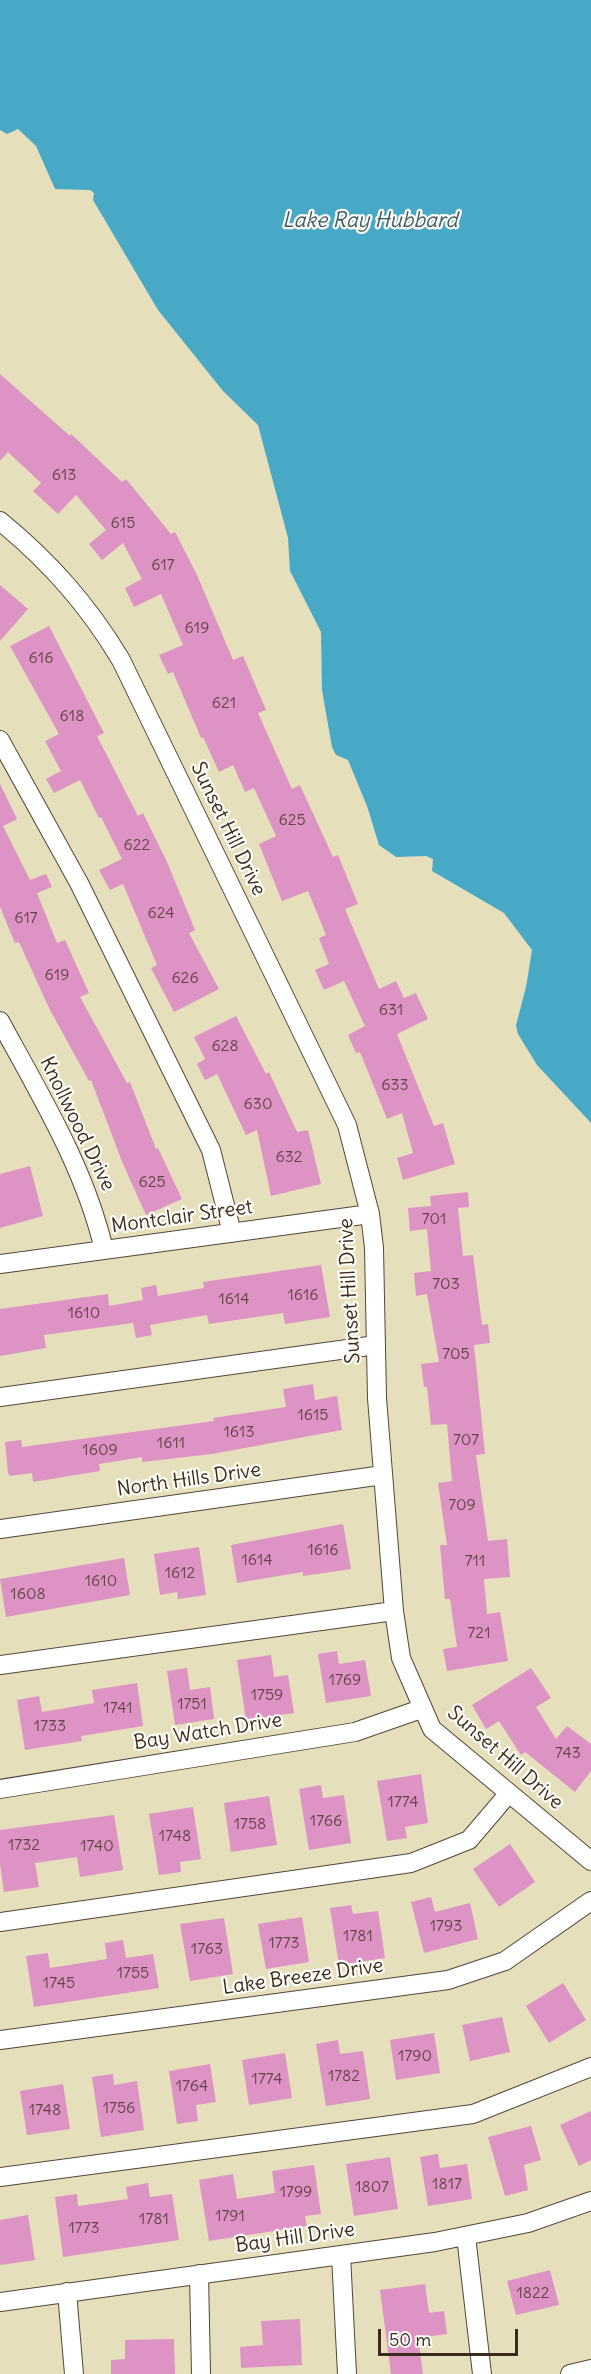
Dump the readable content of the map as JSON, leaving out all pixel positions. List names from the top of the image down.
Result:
{
  "streets": {
    "street": [
      "Sunset Hill Drive",
      "Knollwood Drive",
      "Montclair Street",
      "North Hills Drive",
      "Bay Watch Drive",
      "Lake Breeze Drive",
      "Bay Hill Drive"
    ]
  },
  "crossings": [
    ["Sunset Hill Drive", "Montclair Street"],
    ["Sunset Hill Drive", "North Hills Drive"],
    ["Sunset Hill Drive", "Bay Watch Drive"],
    ["Knollwood Drive", "Montclair Street"]
  ],
  "water": ["Lake Ray Hubbard"],
  "house_numbers": [
    "613",
    "615",
    "617",
    "619",
    "616",
    "621",
    "618",
    "625",
    "622",
    "624",
    "617",
    "619",
    "626",
    "631",
    "628",
    "633",
    "630",
    "632",
    "625",
    "701",
    "703",
    "1616",
    "1614",
    "1610",
    "705",
    "1615",
    "1613",
    "707",
    "1611",
    "1609",
    "709",
    "1616",
    "1614",
    "711",
    "1612",
    "1610",
    "1608",
    "721",
    "1769",
    "1759",
    "1751",
    "1741",
    "1733",
    "743",
    "1774",
    "1766",
    "1758",
    "1748",
    "1732",
    "1740",
    "1793",
    "1781",
    "1773",
    "1763",
    "1755",
    "1745",
    "1790",
    "1782",
    "1774",
    "1764",
    "1756",
    "1748",
    "1817",
    "1807",
    "1799",
    "1791",
    "1781",
    "1773",
    "1822"
  ],
  "scale_bar": "50 m"
}
